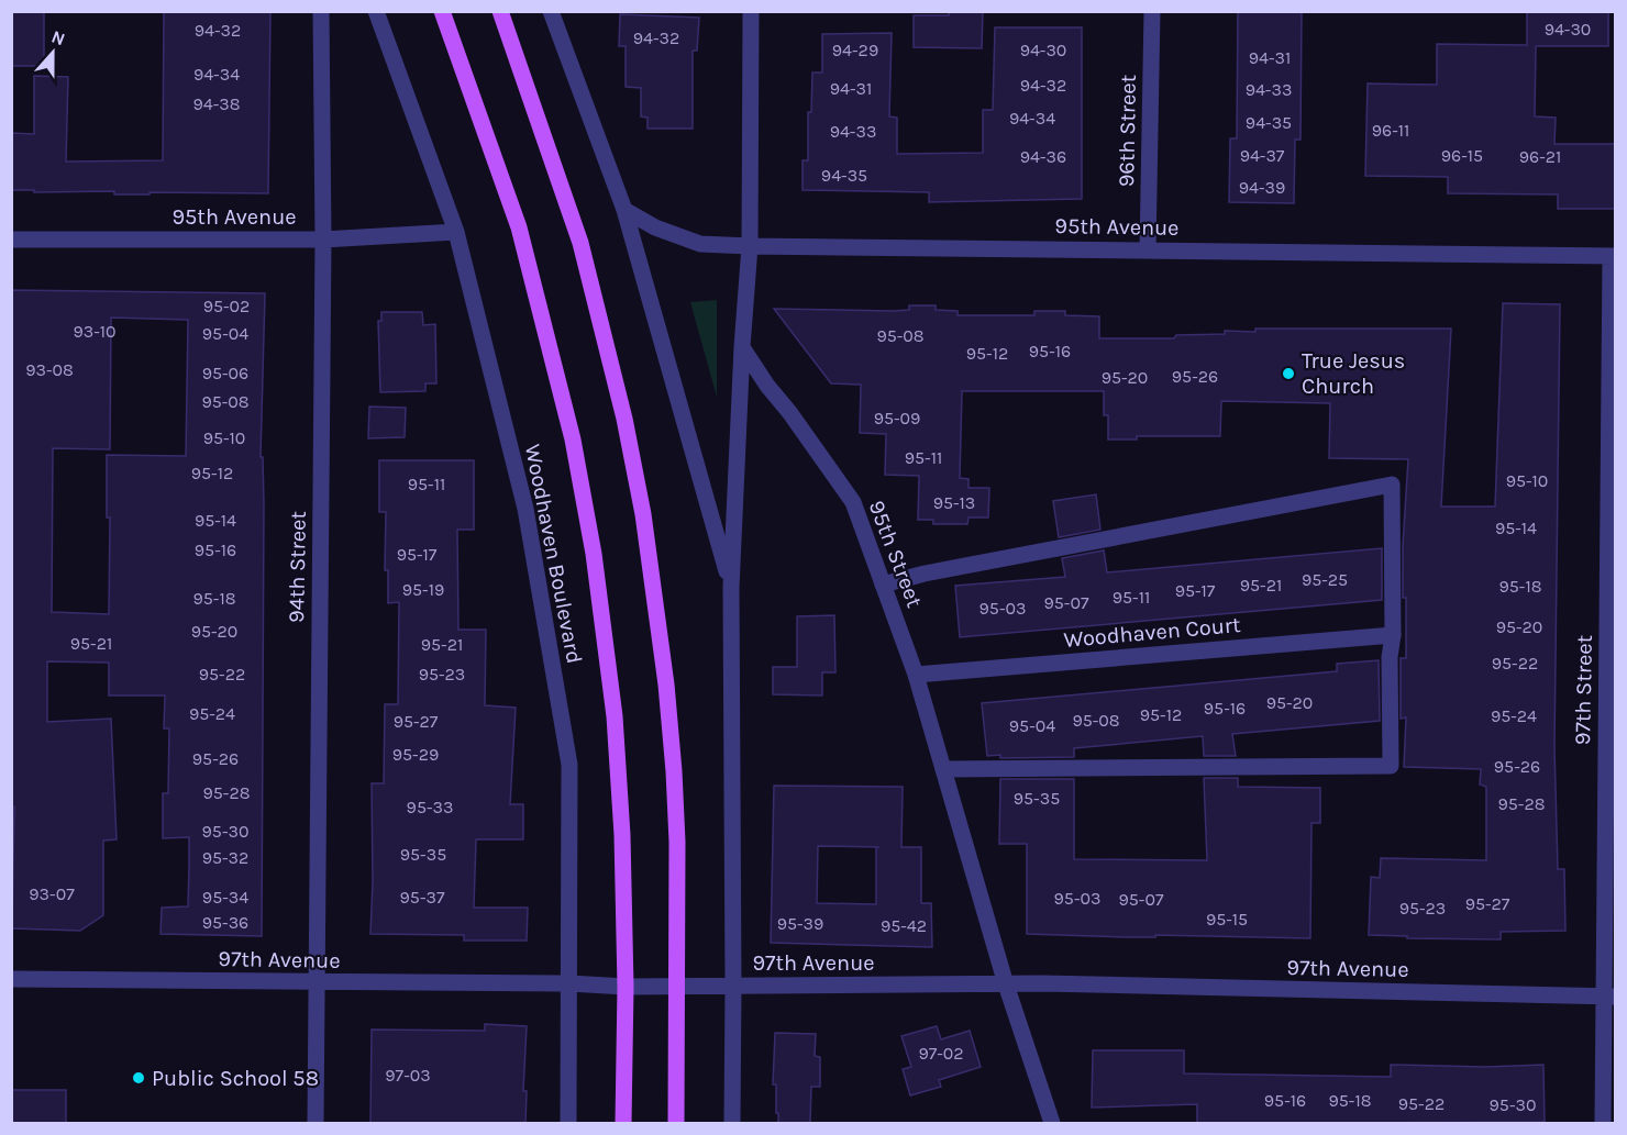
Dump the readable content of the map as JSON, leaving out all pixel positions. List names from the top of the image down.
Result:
{
  "streets": {
    "main road": ["Woodhaven Boulevard"],
    "street": [
      "96th Street",
      "95th Avenue",
      "95th Street",
      "94th Street",
      "Woodhaven Court",
      "97th Street",
      "97th Avenue"
    ]
  },
  "crossings": [
    ["96th Street", "95th Avenue"],
    ["95th Avenue", "Woodhaven Boulevard"],
    ["95th Avenue", "94th Street"],
    ["95th Avenue", "97th Street"],
    ["Woodhaven Boulevard", "97th Avenue"],
    ["95th Street", "Woodhaven Court"],
    ["95th Street", "97th Avenue"],
    ["94th Street", "97th Avenue"],
    ["97th Street", "97th Avenue"]
  ],
  "places": ["True Jesus Church", "Public School 58"],
  "house_numbers": [
    "94-30",
    "94-32",
    "94-32",
    "94-29",
    "94-30",
    "94-31",
    "94-34",
    "94-32",
    "94-31",
    "94-33",
    "94-38",
    "94-34",
    "94-35",
    "96-11",
    "94-33",
    "94-37",
    "96-15",
    "94-36",
    "96-21",
    "94-35",
    "94-39",
    "95-02",
    "93-10",
    "95-04",
    "95-08",
    "95-16",
    "95-12",
    "93-08",
    "95-06",
    "95-26",
    "95-20",
    "95-08",
    "95-09",
    "95-10",
    "95-11",
    "95-12",
    "95-10",
    "95-11",
    "95-13",
    "95-14",
    "95-14",
    "95-16",
    "95-17",
    "95-25",
    "95-21",
    "95-18",
    "95-19",
    "95-17",
    "95-11",
    "95-18",
    "95-07",
    "95-03",
    "95-20",
    "95-20",
    "95-21",
    "95-21",
    "95-22",
    "95-22",
    "95-23",
    "95-20",
    "95-16",
    "95-24",
    "95-12",
    "95-24",
    "95-08",
    "95-27",
    "95-04",
    "95-29",
    "95-26",
    "95-26",
    "95-28",
    "95-35",
    "95-28",
    "95-33",
    "95-30",
    "95-35",
    "95-32",
    "93-07",
    "95-34",
    "95-37",
    "95-03",
    "95-07",
    "95-27",
    "95-23",
    "95-15",
    "95-36",
    "95-39",
    "95-42",
    "97-02",
    "97-03",
    "95-16",
    "95-18",
    "95-22",
    "95-30"
  ],
  "north": "top"
}
